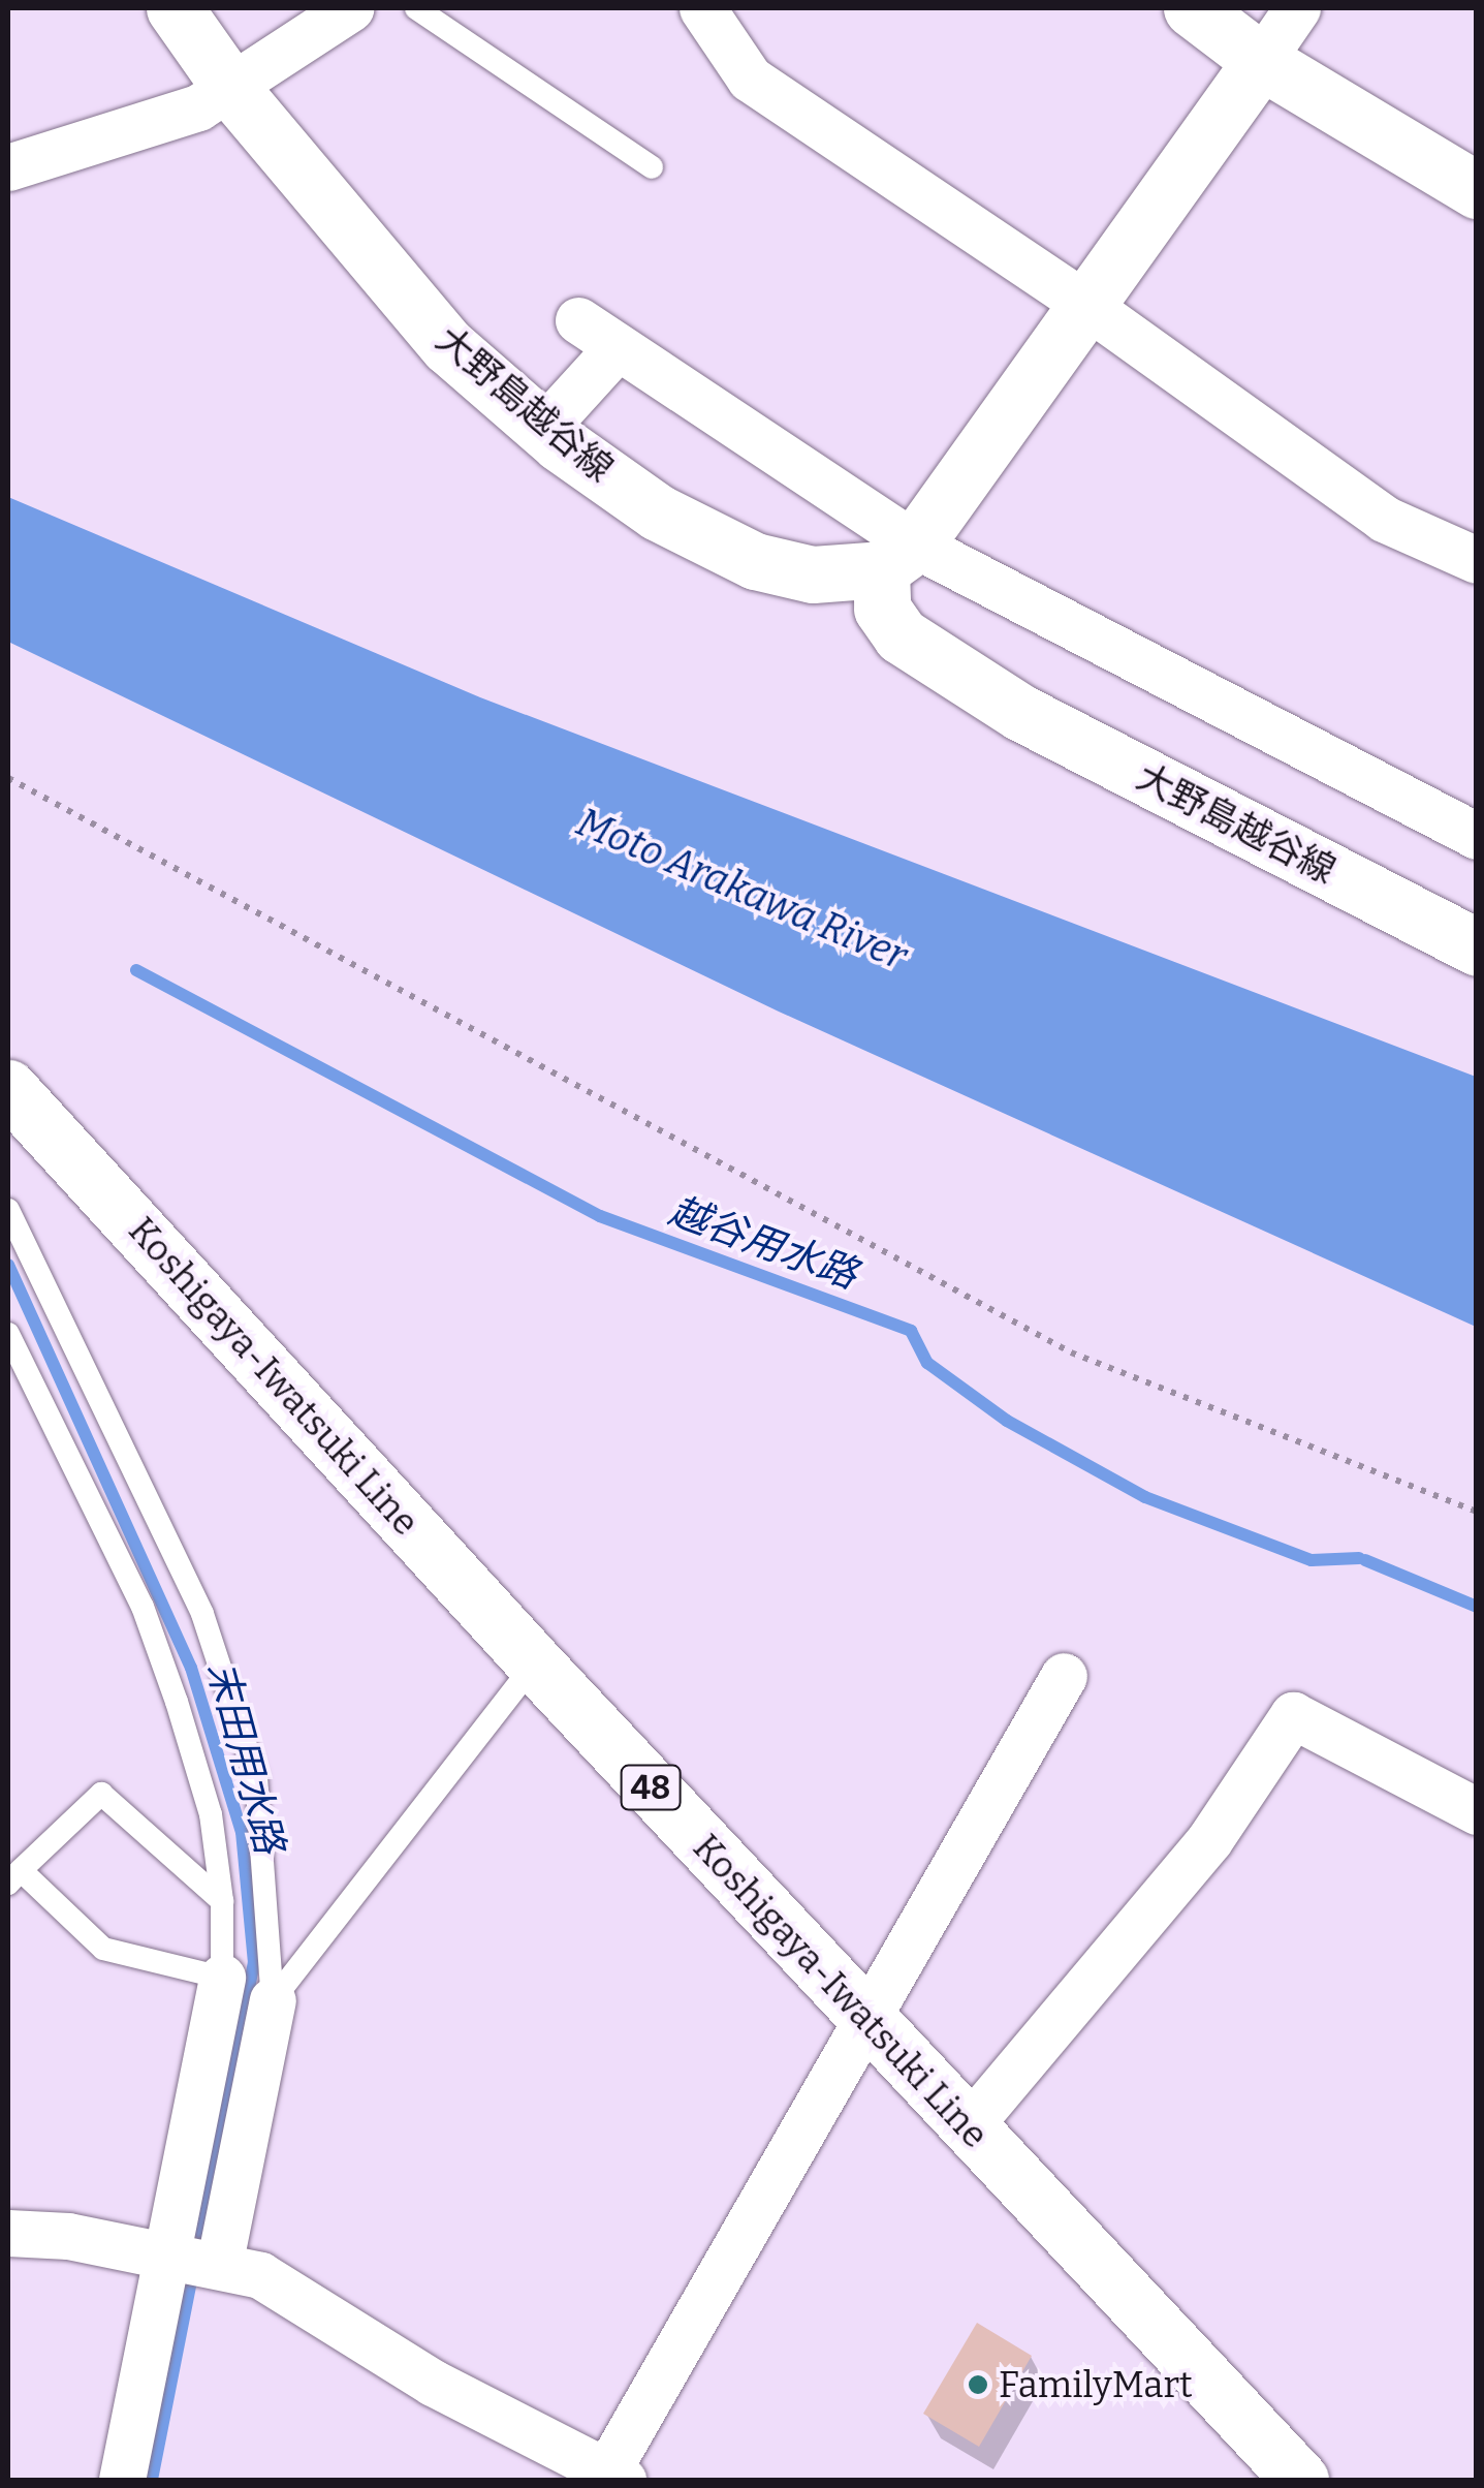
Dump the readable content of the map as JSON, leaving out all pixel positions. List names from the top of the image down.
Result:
{
  "streets": {
    "main road": ["大野島越谷線", "Koshigaya-Iwatsuki Line", "48"]
  },
  "water": ["Moto Arakawa River", "越谷用水路", "末田用水路"],
  "places": ["FamilyMart"]
}
